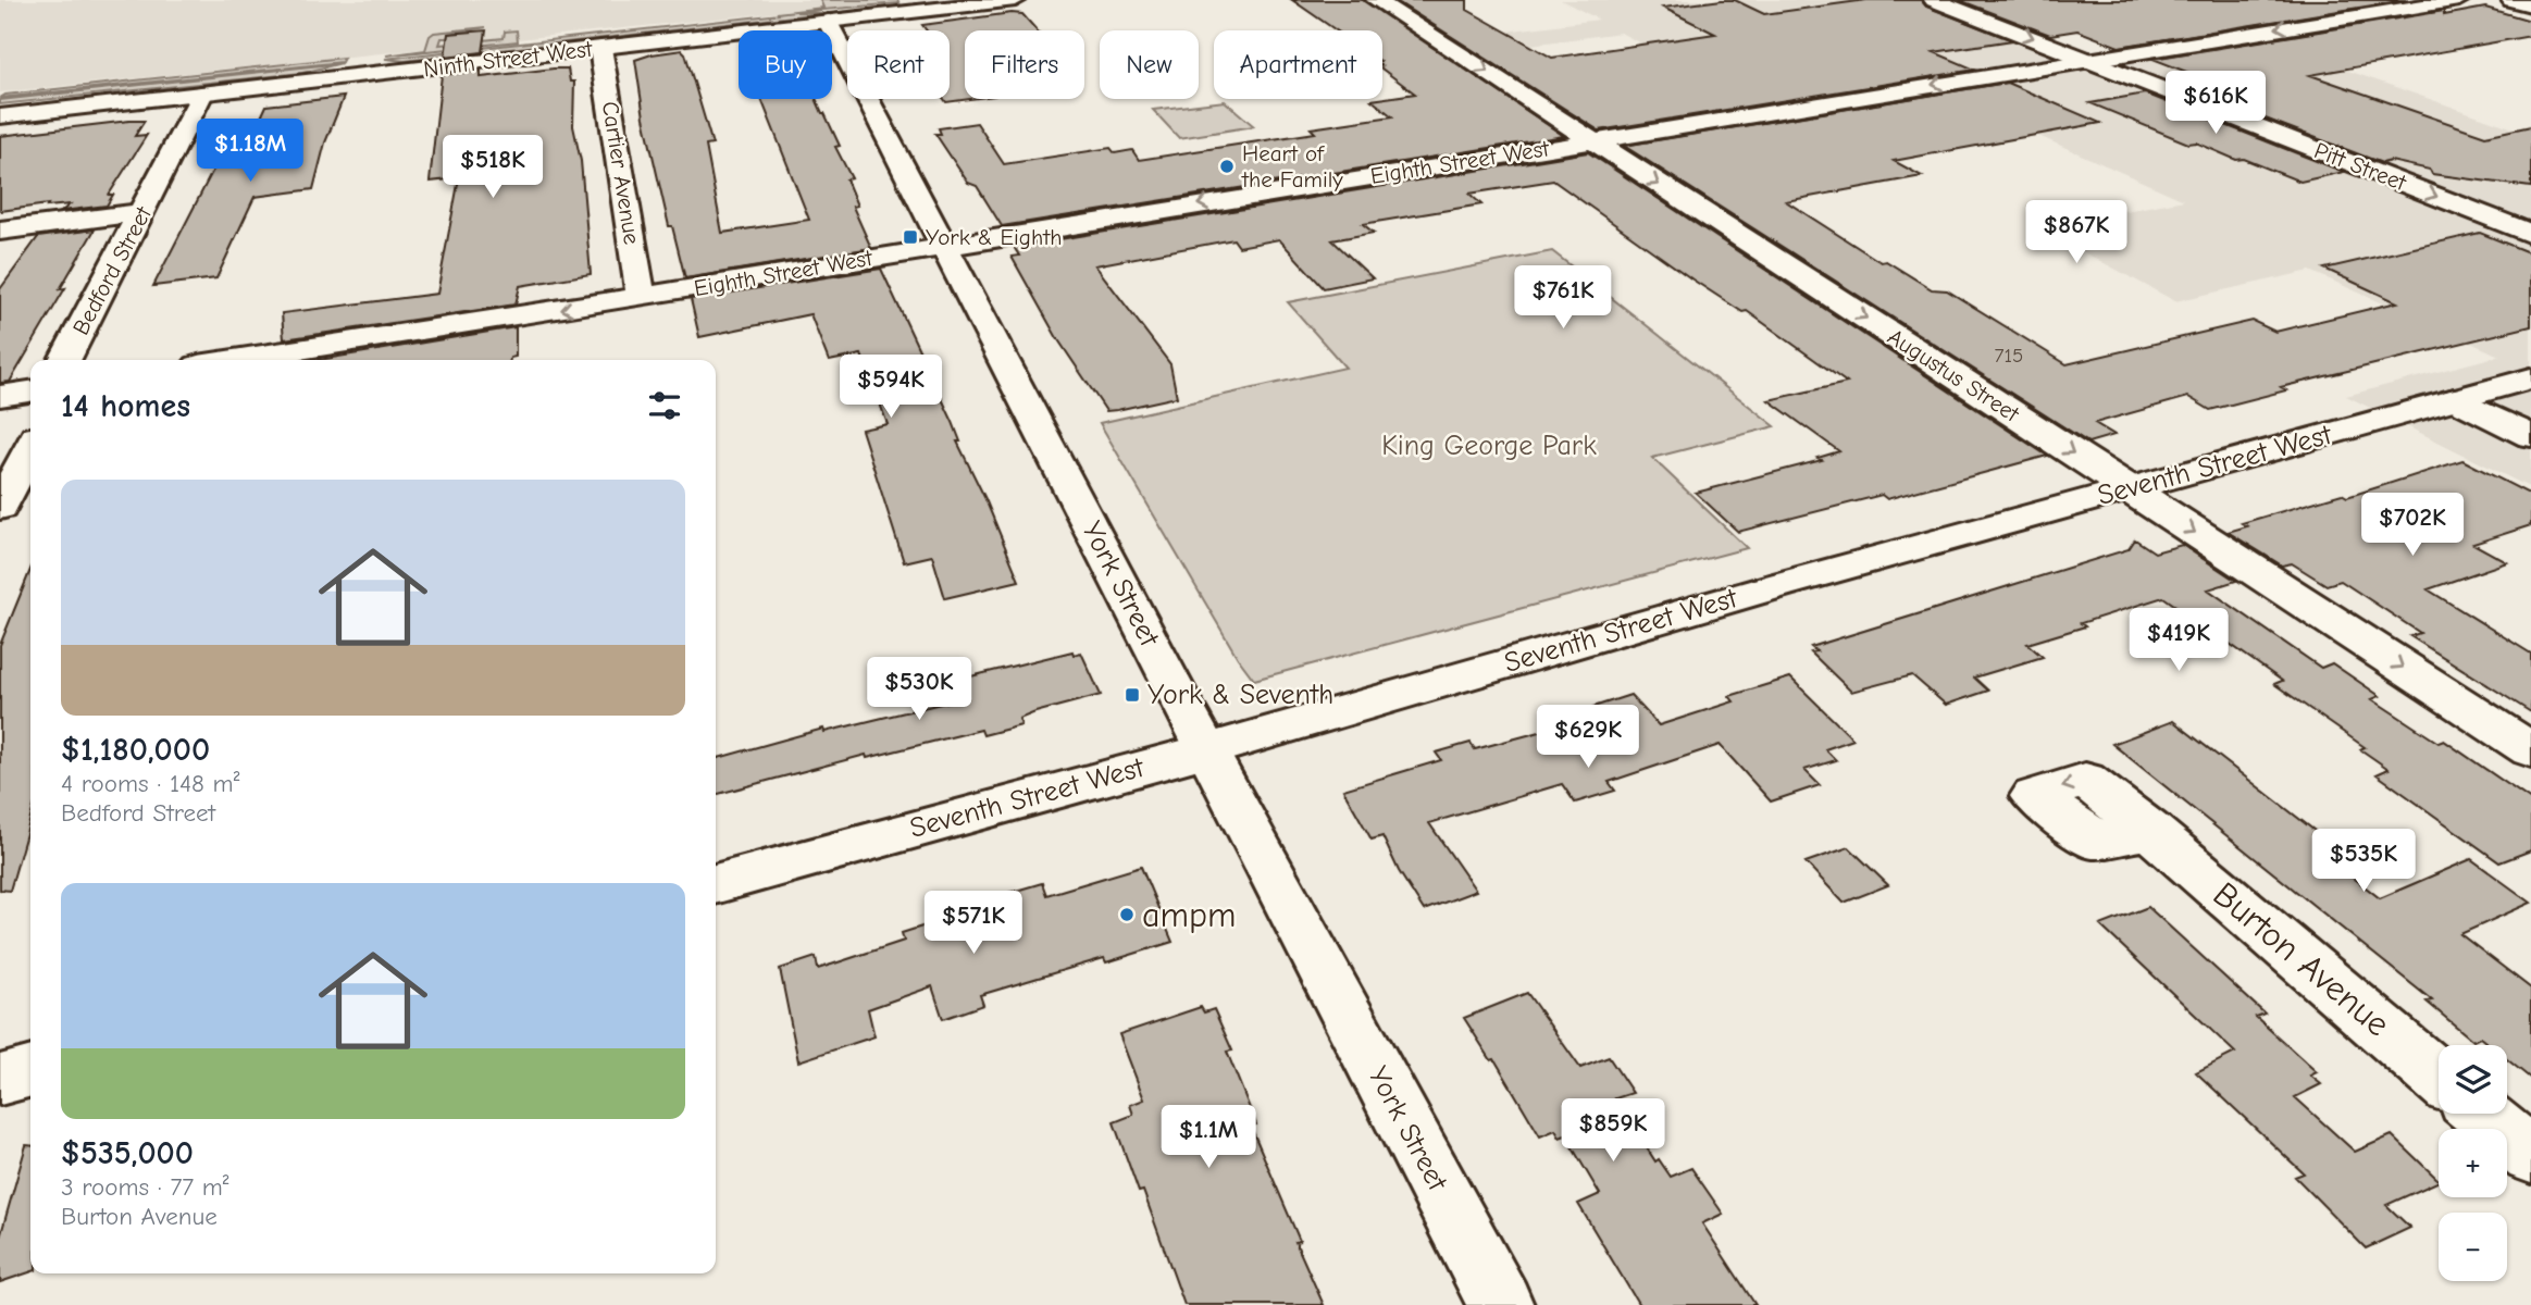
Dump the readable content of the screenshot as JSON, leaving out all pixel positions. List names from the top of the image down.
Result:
{
  "streets": {
    "street": [
      "Ninth Street West",
      "Eighth Street West",
      "Pitt Street",
      "Cartier Avenue",
      "Bedford Street",
      "Augustus Street",
      "Seventh Street West",
      "York Street",
      "Burton Avenue"
    ]
  },
  "crossings": [
    ["Ninth Street West", "Cartier Avenue"],
    ["Ninth Street West", "Bedford Street"],
    ["Ninth Street West", "York Street"],
    ["Eighth Street West", "Pitt Street"],
    ["Eighth Street West", "Cartier Avenue"],
    ["Eighth Street West", "Augustus Street"],
    ["Eighth Street West", "York Street"],
    ["Augustus Street", "Seventh Street West"],
    ["Seventh Street West", "York Street"]
  ],
  "one_way": ["Eighth Street West", "Pitt Street", "Augustus Street"],
  "parks": ["King George Park"],
  "places": {
    "other": ["Heart of the Family", "ampm"],
    "transit": ["York & Eighth", "York & Seventh"]
  },
  "house_numbers": ["715"],
  "page": {
    "chip": [
      "Buy",
      "Rent",
      "Filters",
      "New",
      "Apartment"
    ],
    "price": [
      "$616K",
      "$1.18M",
      "$518K",
      "$867K",
      "$761K",
      "$594K",
      "$702K",
      "$419K",
      "$530K",
      "$629K",
      "$535K",
      "$571K",
      "$859K",
      "$1.1M"
    ],
    "heading": "14 homes",
    "list": [
      {
        "name": "$1,180,000",
        "note": "4 rooms · 148 m² · Bedford Street"
      },
      {
        "name": "$535,000",
        "note": "3 rooms · 77 m² · Burton Avenue"
      }
    ],
    "map_buttons": ["+", "−"]
  }
}
